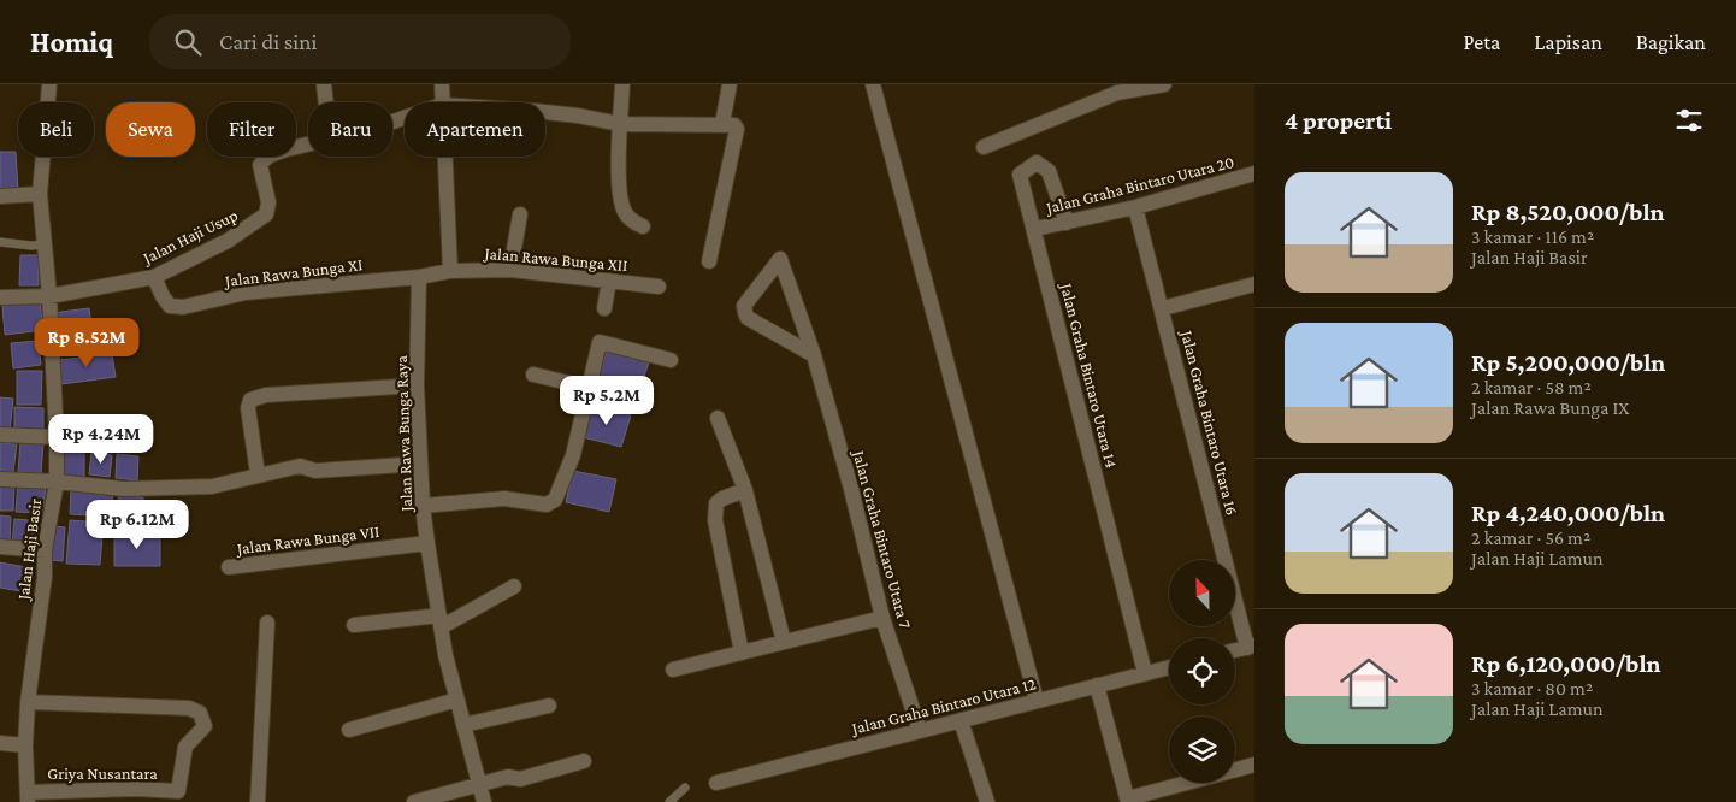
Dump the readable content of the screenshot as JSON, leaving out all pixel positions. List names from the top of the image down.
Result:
{
  "streets": {
    "street": [
      "Jalan Graha Bintaro Utara 20",
      "Jalan Haji Usup",
      "Jalan Rawa Bunga XII",
      "Jalan Rawa Bunga XI",
      "Jalan Graha Bintaro Utara 14",
      "Jalan Graha Bintaro Utara 16",
      "Jalan Rawa Bunga Raya",
      "Jalan Rawa Bunga VII",
      "Jalan Graha Bintaro Utara 7",
      "Jalan Haji Basir",
      "Jalan Graha Bintaro Utara 12",
      "Griya Nusantara"
    ]
  },
  "crossings": [
    ["Jalan Graha Bintaro Utara 20", "Jalan Graha Bintaro Utara 14"],
    ["Jalan Graha Bintaro Utara 20", "Jalan Graha Bintaro Utara 16"],
    ["Jalan Haji Usup", "Jalan Rawa Bunga XI"],
    ["Jalan Haji Usup", "Jalan Haji Basir"],
    ["Jalan Rawa Bunga XI", "Jalan Rawa Bunga Raya"],
    ["Jalan Graha Bintaro Utara 14", "Jalan Graha Bintaro Utara 12"],
    ["Jalan Rawa Bunga Raya", "Jalan Rawa Bunga VII"],
    ["Jalan Graha Bintaro Utara 7", "Jalan Graha Bintaro Utara 12"],
    ["Jalan Haji Basir", "Griya Nusantara"]
  ],
  "north": "top",
  "page": {
    "header": "Homiq",
    "search": "Cari di sini",
    "nav": ["Peta", "Lapisan", "Bagikan"],
    "heading": "4 properti",
    "chip": [
      "Beli",
      "Sewa",
      "Filter",
      "Baru",
      "Apartemen"
    ],
    "list": [
      {
        "name": "Rp 8,520,000/bln",
        "note": "3 kamar · 116 m² · Jalan Haji Basir"
      },
      {
        "name": "Rp 5,200,000/bln",
        "note": "2 kamar · 58 m² · Jalan Rawa Bunga IX"
      },
      {
        "name": "Rp 4,240,000/bln",
        "note": "2 kamar · 56 m² · Jalan Haji Lamun"
      },
      {
        "name": "Rp 6,120,000/bln",
        "note": "3 kamar · 80 m² · Jalan Haji Lamun"
      }
    ],
    "price": [
      "Rp 8.52M",
      "Rp 5.2M",
      "Rp 4.24M",
      "Rp 6.12M"
    ]
  }
}
